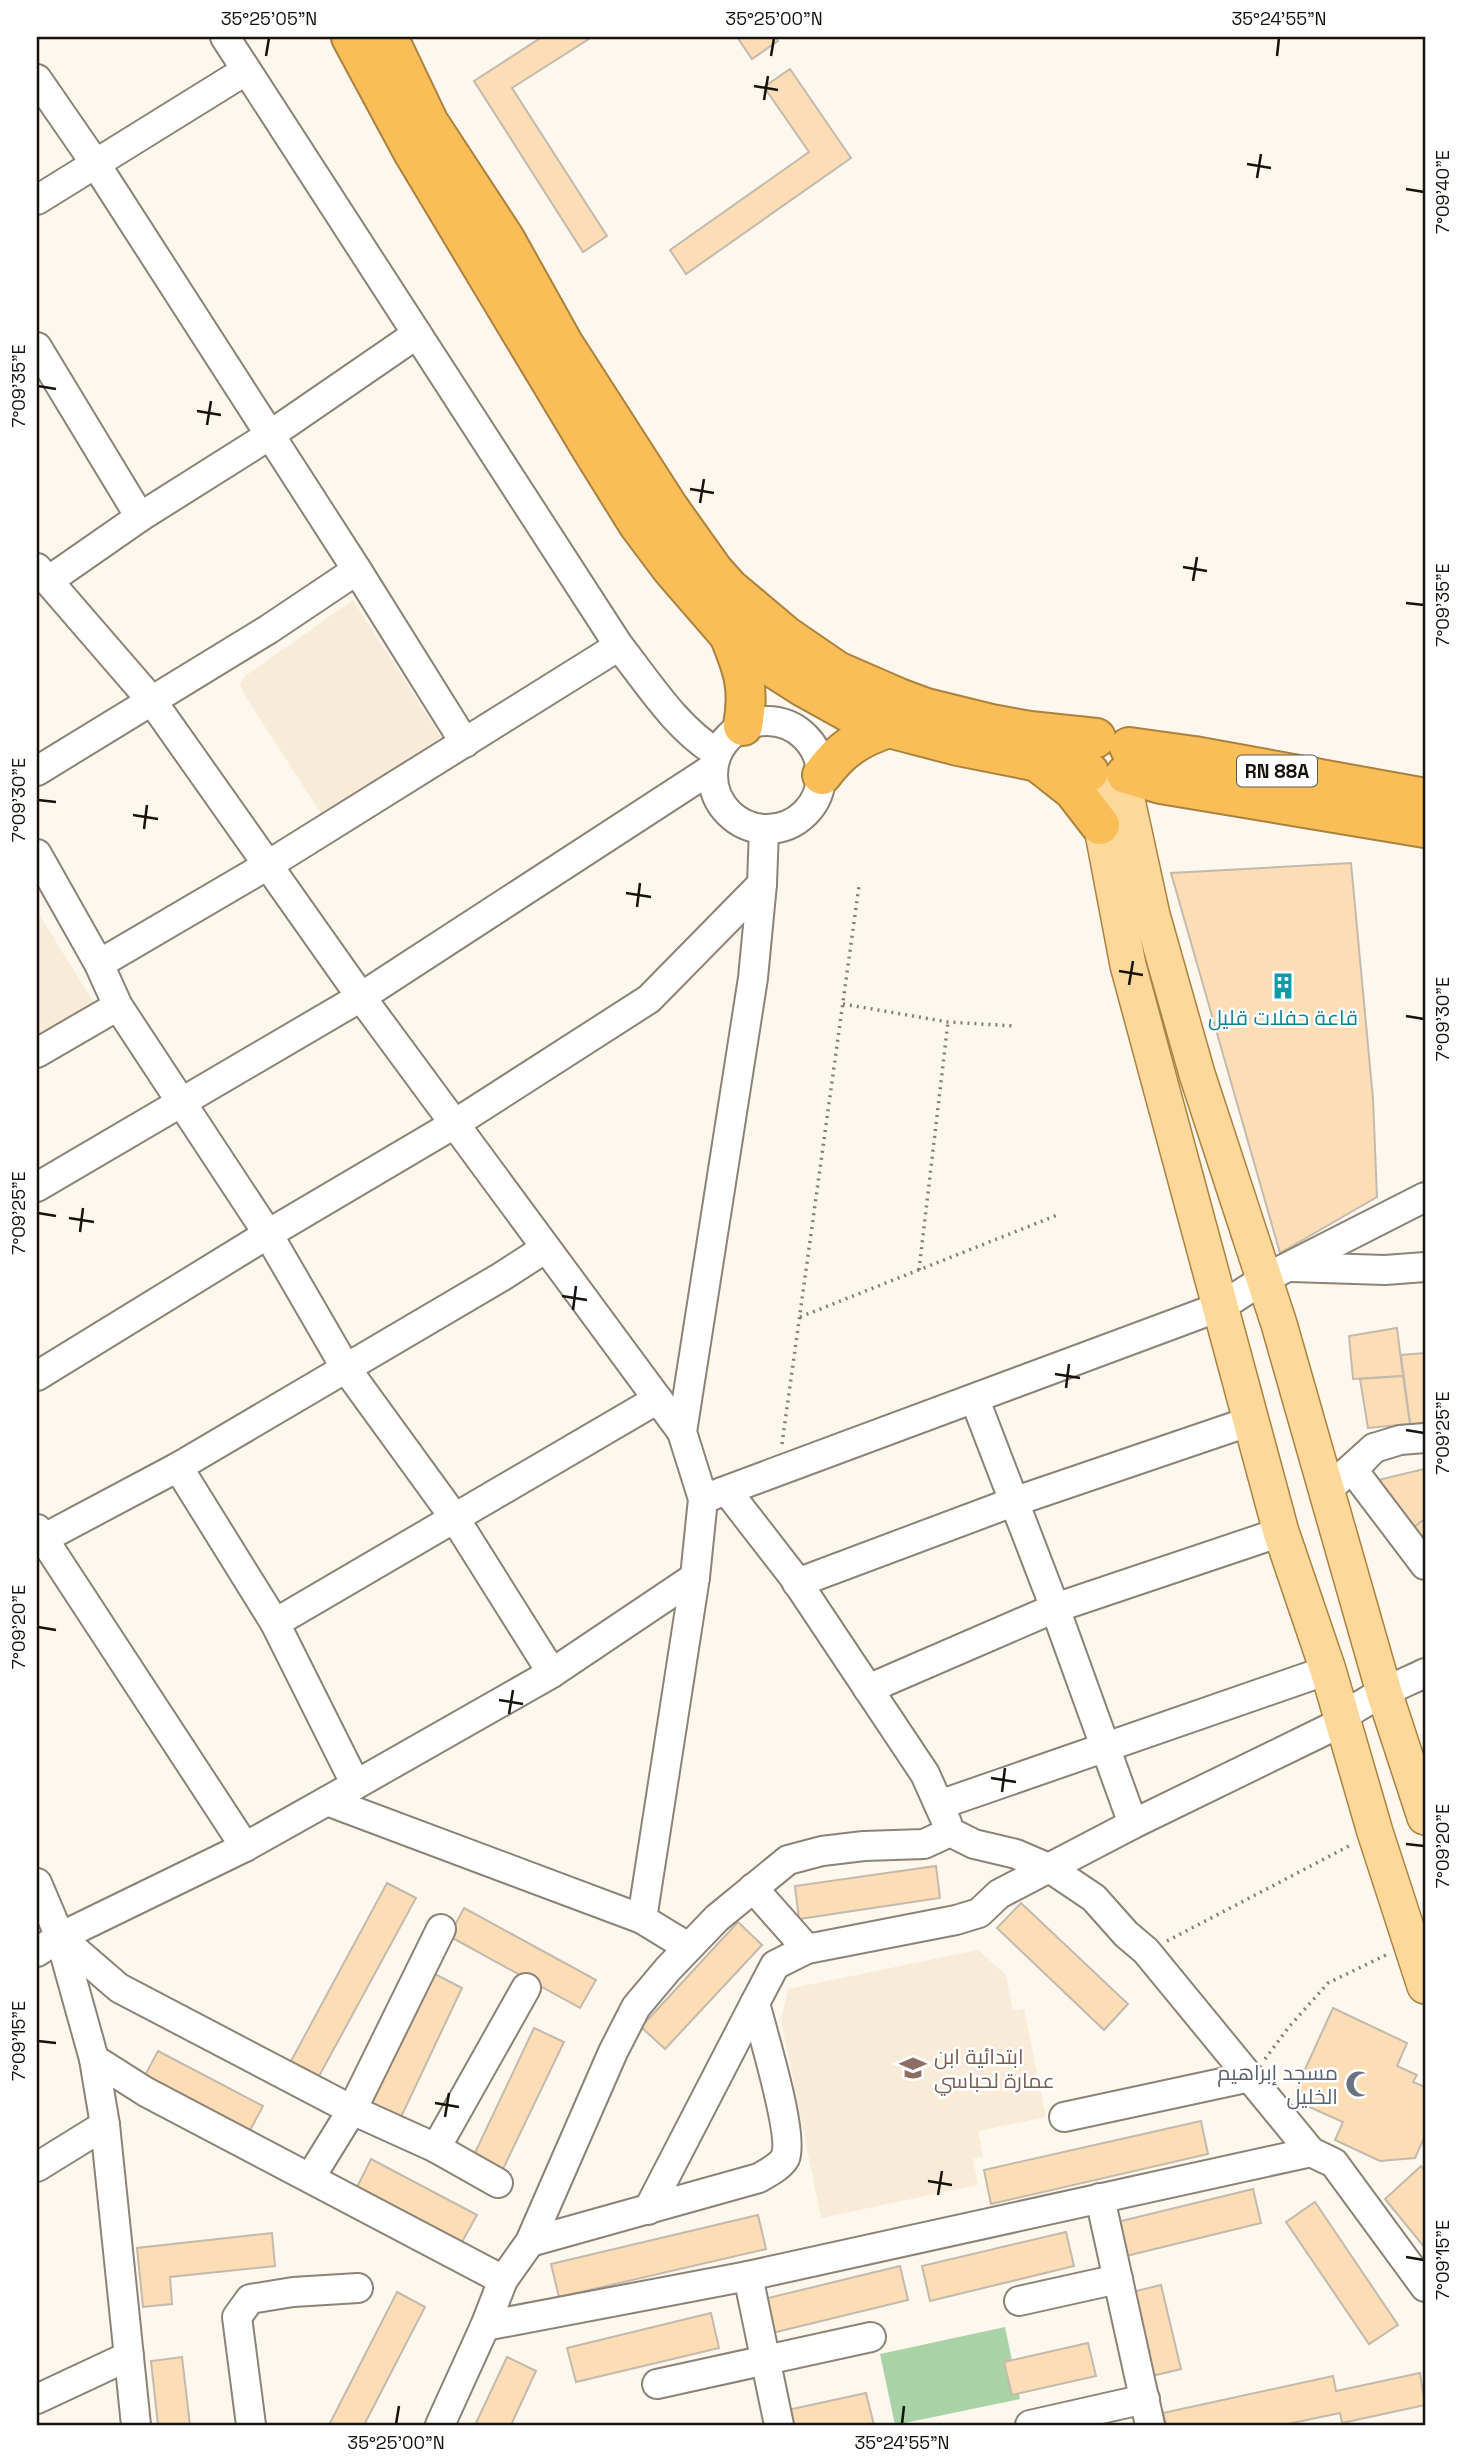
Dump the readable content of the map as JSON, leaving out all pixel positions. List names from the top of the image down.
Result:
{
  "streets": {
    "highway": ["RN 88A"]
  },
  "places": {
    "building": ["قاعة حفلات قليل"],
    "school or university": ["ابتدائية ابن عمارة لحباسي"],
    "mosque": ["مسجد إبراهيم الخليل"]
  },
  "coordinates": [
    "35°25'05\"N",
    "35°25'00\"N",
    "35°24'55\"N",
    "7°09'40\"E",
    "7°09'35\"E",
    "7°09'30\"E",
    "7°09'25\"E",
    "7°09'20\"E",
    "7°09'15\"E"
  ]
}
